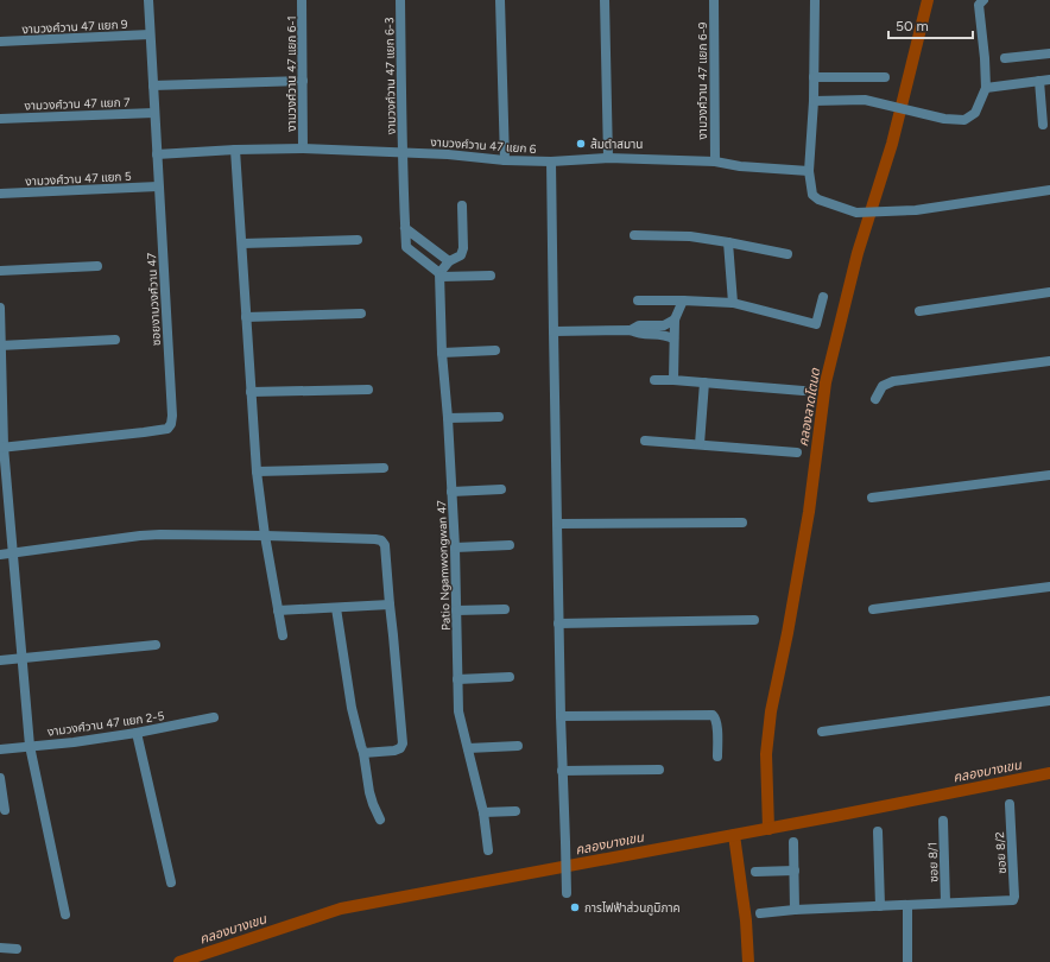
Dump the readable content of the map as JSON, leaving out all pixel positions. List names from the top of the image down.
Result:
{
  "streets": {
    "street": [
      "งามวงศ์วาน 47 แยก 9",
      "งามวงศ์วาน 47 แยก 6-1",
      "งามวงศ์วาน 47 แยก 6-3",
      "งามวงศ์วาน 47 แยก 6-9",
      "งามวงศ์วาน 47 แยก 7",
      "งามวงศ์วาน 47 แยก 6",
      "งามวงศ์วาน 47 แยก 5",
      "ซอยงามวงศ์วาน 47",
      "Patio Ngamwongwan 47",
      "งามวงศ์วาน 47 แยก 2-5",
      "ซอย 8/2",
      "ซอย 8/1"
    ]
  },
  "crossings": [
    ["งามวงศ์วาน 47 แยก 9", "ซอยงามวงศ์วาน 47"],
    ["งามวงศ์วาน 47 แยก 6-1", "งามวงศ์วาน 47 แยก 6"],
    ["งามวงศ์วาน 47 แยก 6-3", "งามวงศ์วาน 47 แยก 6"],
    ["งามวงศ์วาน 47 แยก 6-3", "Patio Ngamwongwan 47"],
    ["งามวงศ์วาน 47 แยก 6-9", "งามวงศ์วาน 47 แยก 6"],
    ["งามวงศ์วาน 47 แยก 7", "ซอยงามวงศ์วาน 47"],
    ["งามวงศ์วาน 47 แยก 6", "ซอยงามวงศ์วาน 47"],
    ["งามวงศ์วาน 47 แยก 5", "ซอยงามวงศ์วาน 47"],
    ["ซอย 8/2", "ซอย 8/1"]
  ],
  "water": ["คลองลาดโตนด", "คลองบางเขน"],
  "places": ["ส้มตำสมาน", "การไฟฟ้าส่วนภูมิภาค"],
  "scale_bar": "50 m"
}
